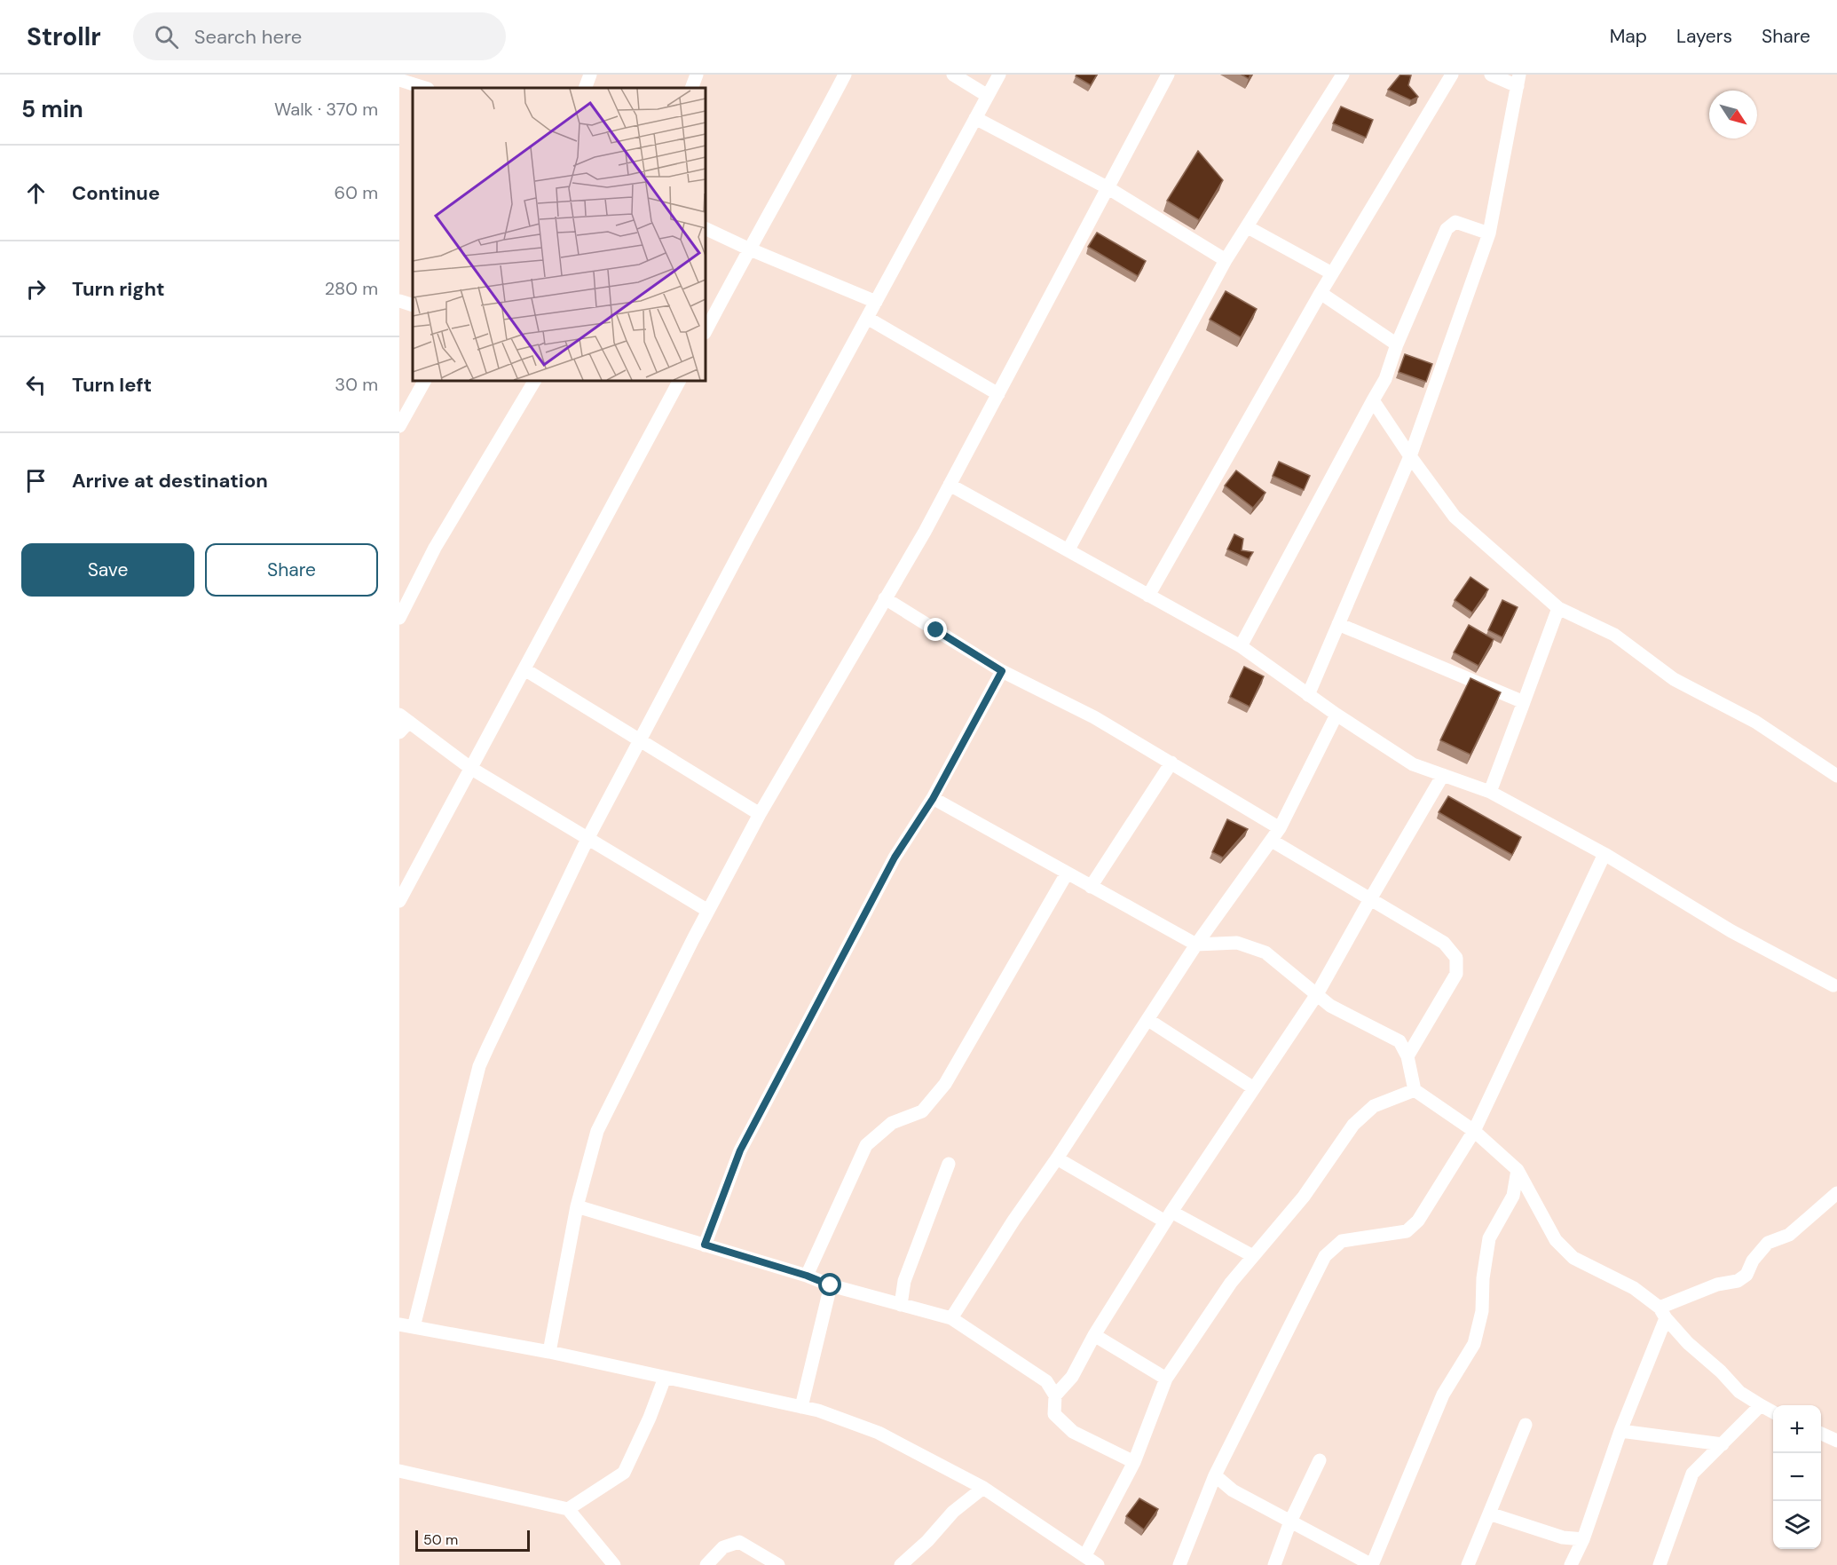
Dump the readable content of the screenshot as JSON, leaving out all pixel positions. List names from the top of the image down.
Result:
{
  "scale_bar": "50 m",
  "north": "bottom right",
  "page": {
    "header": "Strollr",
    "search": "Search here",
    "nav": ["Map", "Layers", "Share"],
    "heading": ["5 min", "Walk · 370 m"],
    "list": [
      ["Continue", "60 m"],
      ["Turn right", "280 m"],
      ["Turn left", "30 m"],
      "Arrive at destination"
    ],
    "buttons": ["Save", "Share"],
    "map_buttons": ["+", "−"],
    "scale": "50 m"
  }
}
